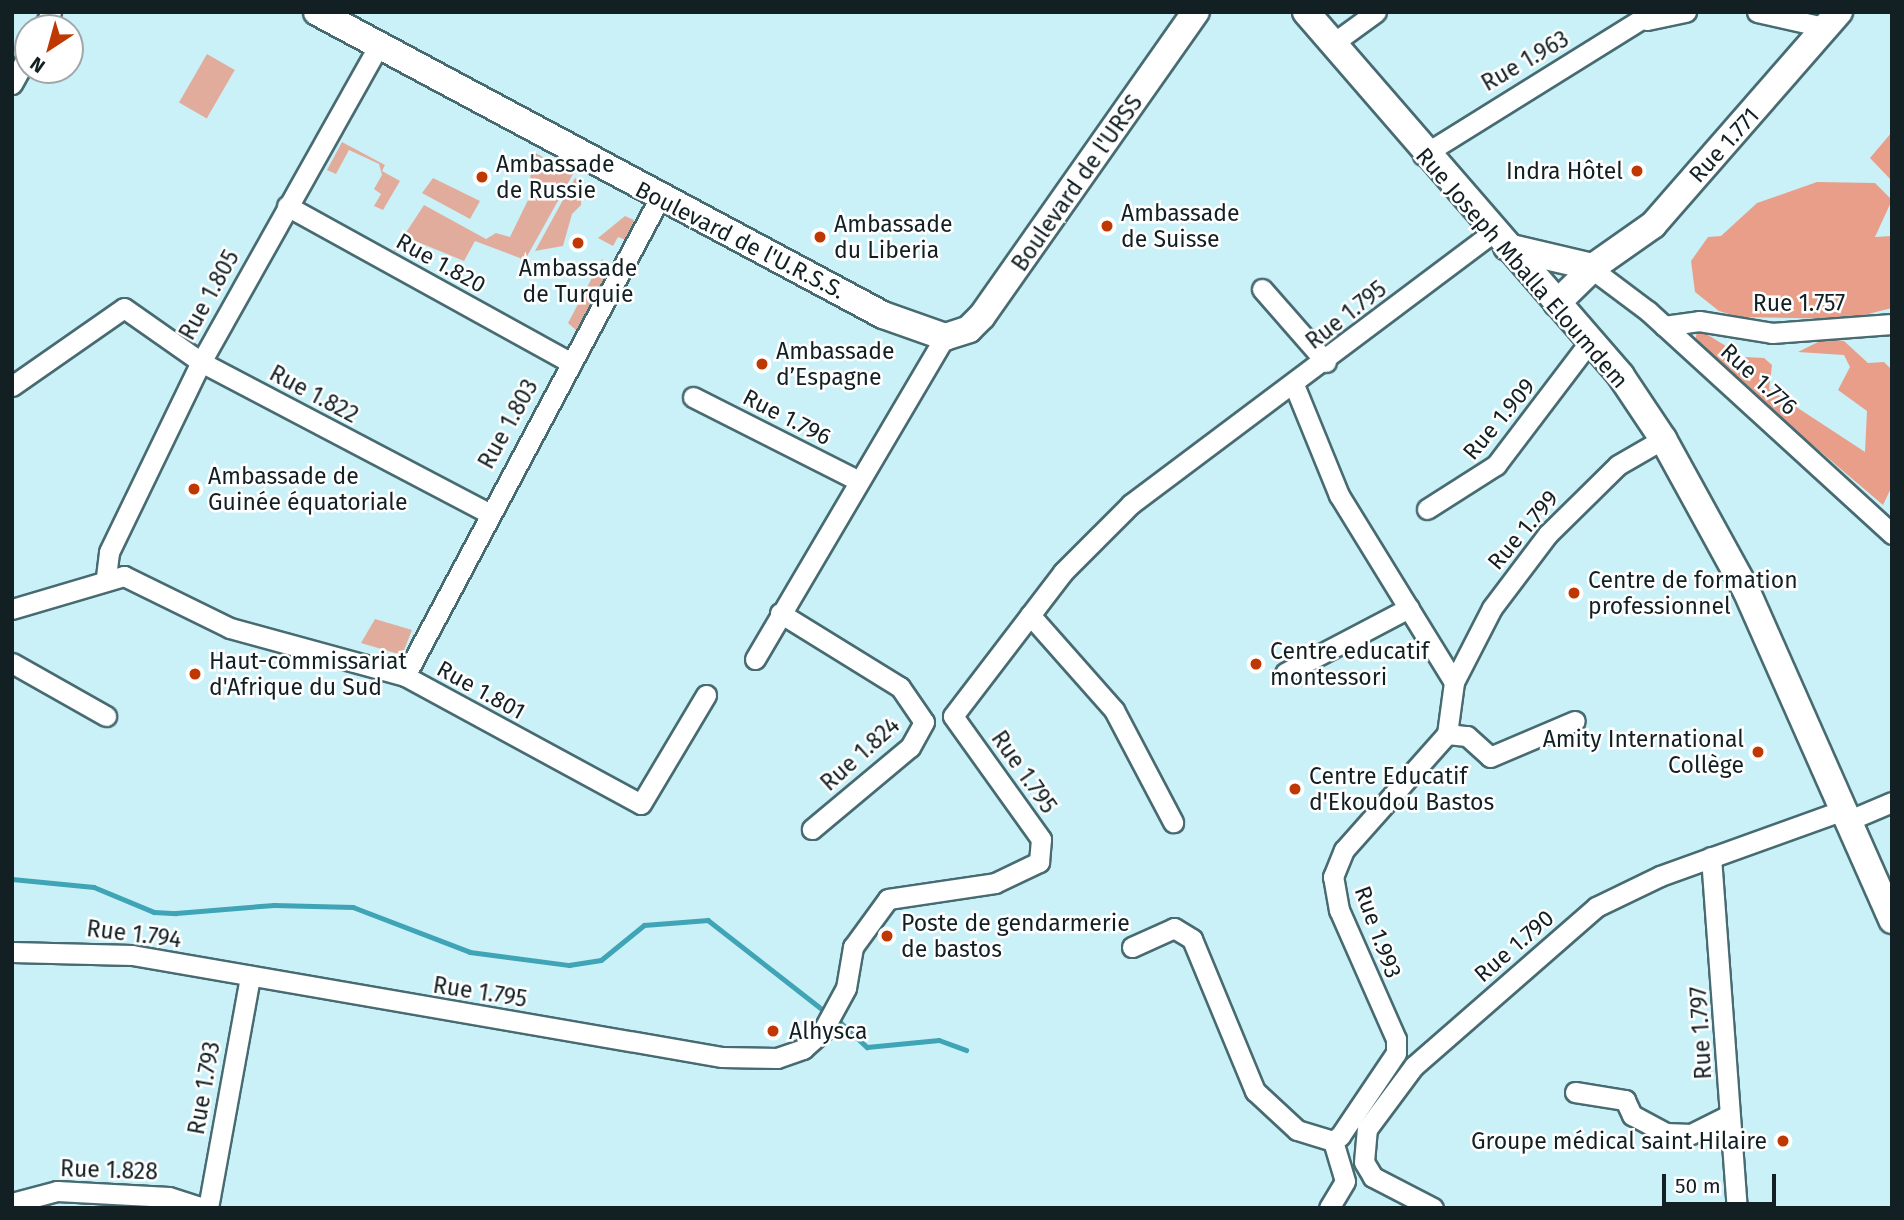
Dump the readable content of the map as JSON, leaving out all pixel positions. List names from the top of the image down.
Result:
{
  "streets": {
    "street": [
      "Rue 1.963",
      "Rue 1.771",
      "Boulevard de l'URSS",
      "Boulevard de l'U.R.S.S.",
      "Rue 1.820",
      "Rue Joseph Mballa Eloumdem",
      "Rue 1.805",
      "Rue 1.757",
      "Rue 1.795",
      "Rue 1.776",
      "Rue 1.822",
      "Rue 1.796",
      "Rue 1.909",
      "Rue 1.803",
      "Rue 1.799",
      "Rue 1.801",
      "Rue 1.824",
      "Rue 1.993",
      "Rue 1.794",
      "Rue 1.790",
      "Rue 1.797",
      "Rue 1.793",
      "Rue 1.828"
    ]
  },
  "crossings": [
    ["Rue 1.963", "Rue Joseph Mballa Eloumdem"],
    ["Rue 1.771", "Rue Joseph Mballa Eloumdem"],
    ["Rue 1.771", "Rue 1.776"],
    ["Boulevard de l'URSS", "Boulevard de l'U.R.S.S."],
    ["Boulevard de l'U.R.S.S.", "Rue 1.805"],
    ["Boulevard de l'U.R.S.S.", "Rue 1.803"],
    ["Rue 1.820", "Rue 1.805"],
    ["Rue 1.820", "Rue 1.803"],
    ["Rue Joseph Mballa Eloumdem", "Rue 1.795"],
    ["Rue Joseph Mballa Eloumdem", "Rue 1.909"],
    ["Rue Joseph Mballa Eloumdem", "Rue 1.799"],
    ["Rue Joseph Mballa Eloumdem", "Rue 1.790"],
    ["Rue 1.805", "Rue 1.822"],
    ["Rue 1.805", "Rue 1.801"],
    ["Rue 1.757", "Rue 1.776"],
    ["Rue 1.795", "Rue 1.794"],
    ["Rue 1.795", "Rue 1.793"],
    ["Rue 1.822", "Rue 1.803"],
    ["Rue 1.803", "Rue 1.801"],
    ["Rue 1.794", "Rue 1.793"],
    ["Rue 1.790", "Rue 1.797"],
    ["Rue 1.793", "Rue 1.828"]
  ],
  "places": [
    "Indra Hôtel",
    "Ambassade de Russie",
    "Ambassade de Suisse",
    "Ambassade du Liberia",
    "Ambassade de Turquie",
    "Ambassade d’Espagne",
    "Ambassade de Guinée équatoriale",
    "Centre de formation professionnel",
    "Centre educatif montessori",
    "Haut-commissariat d'Afrique du Sud",
    "Amity International Collège",
    "Centre Educatif d'Ekoudou Bastos",
    "Poste de gendarmerie de bastos",
    "Alhysca",
    "Groupe médical saint Hilaire"
  ],
  "scale_bar": "50 m",
  "north": "bottom left"
}
